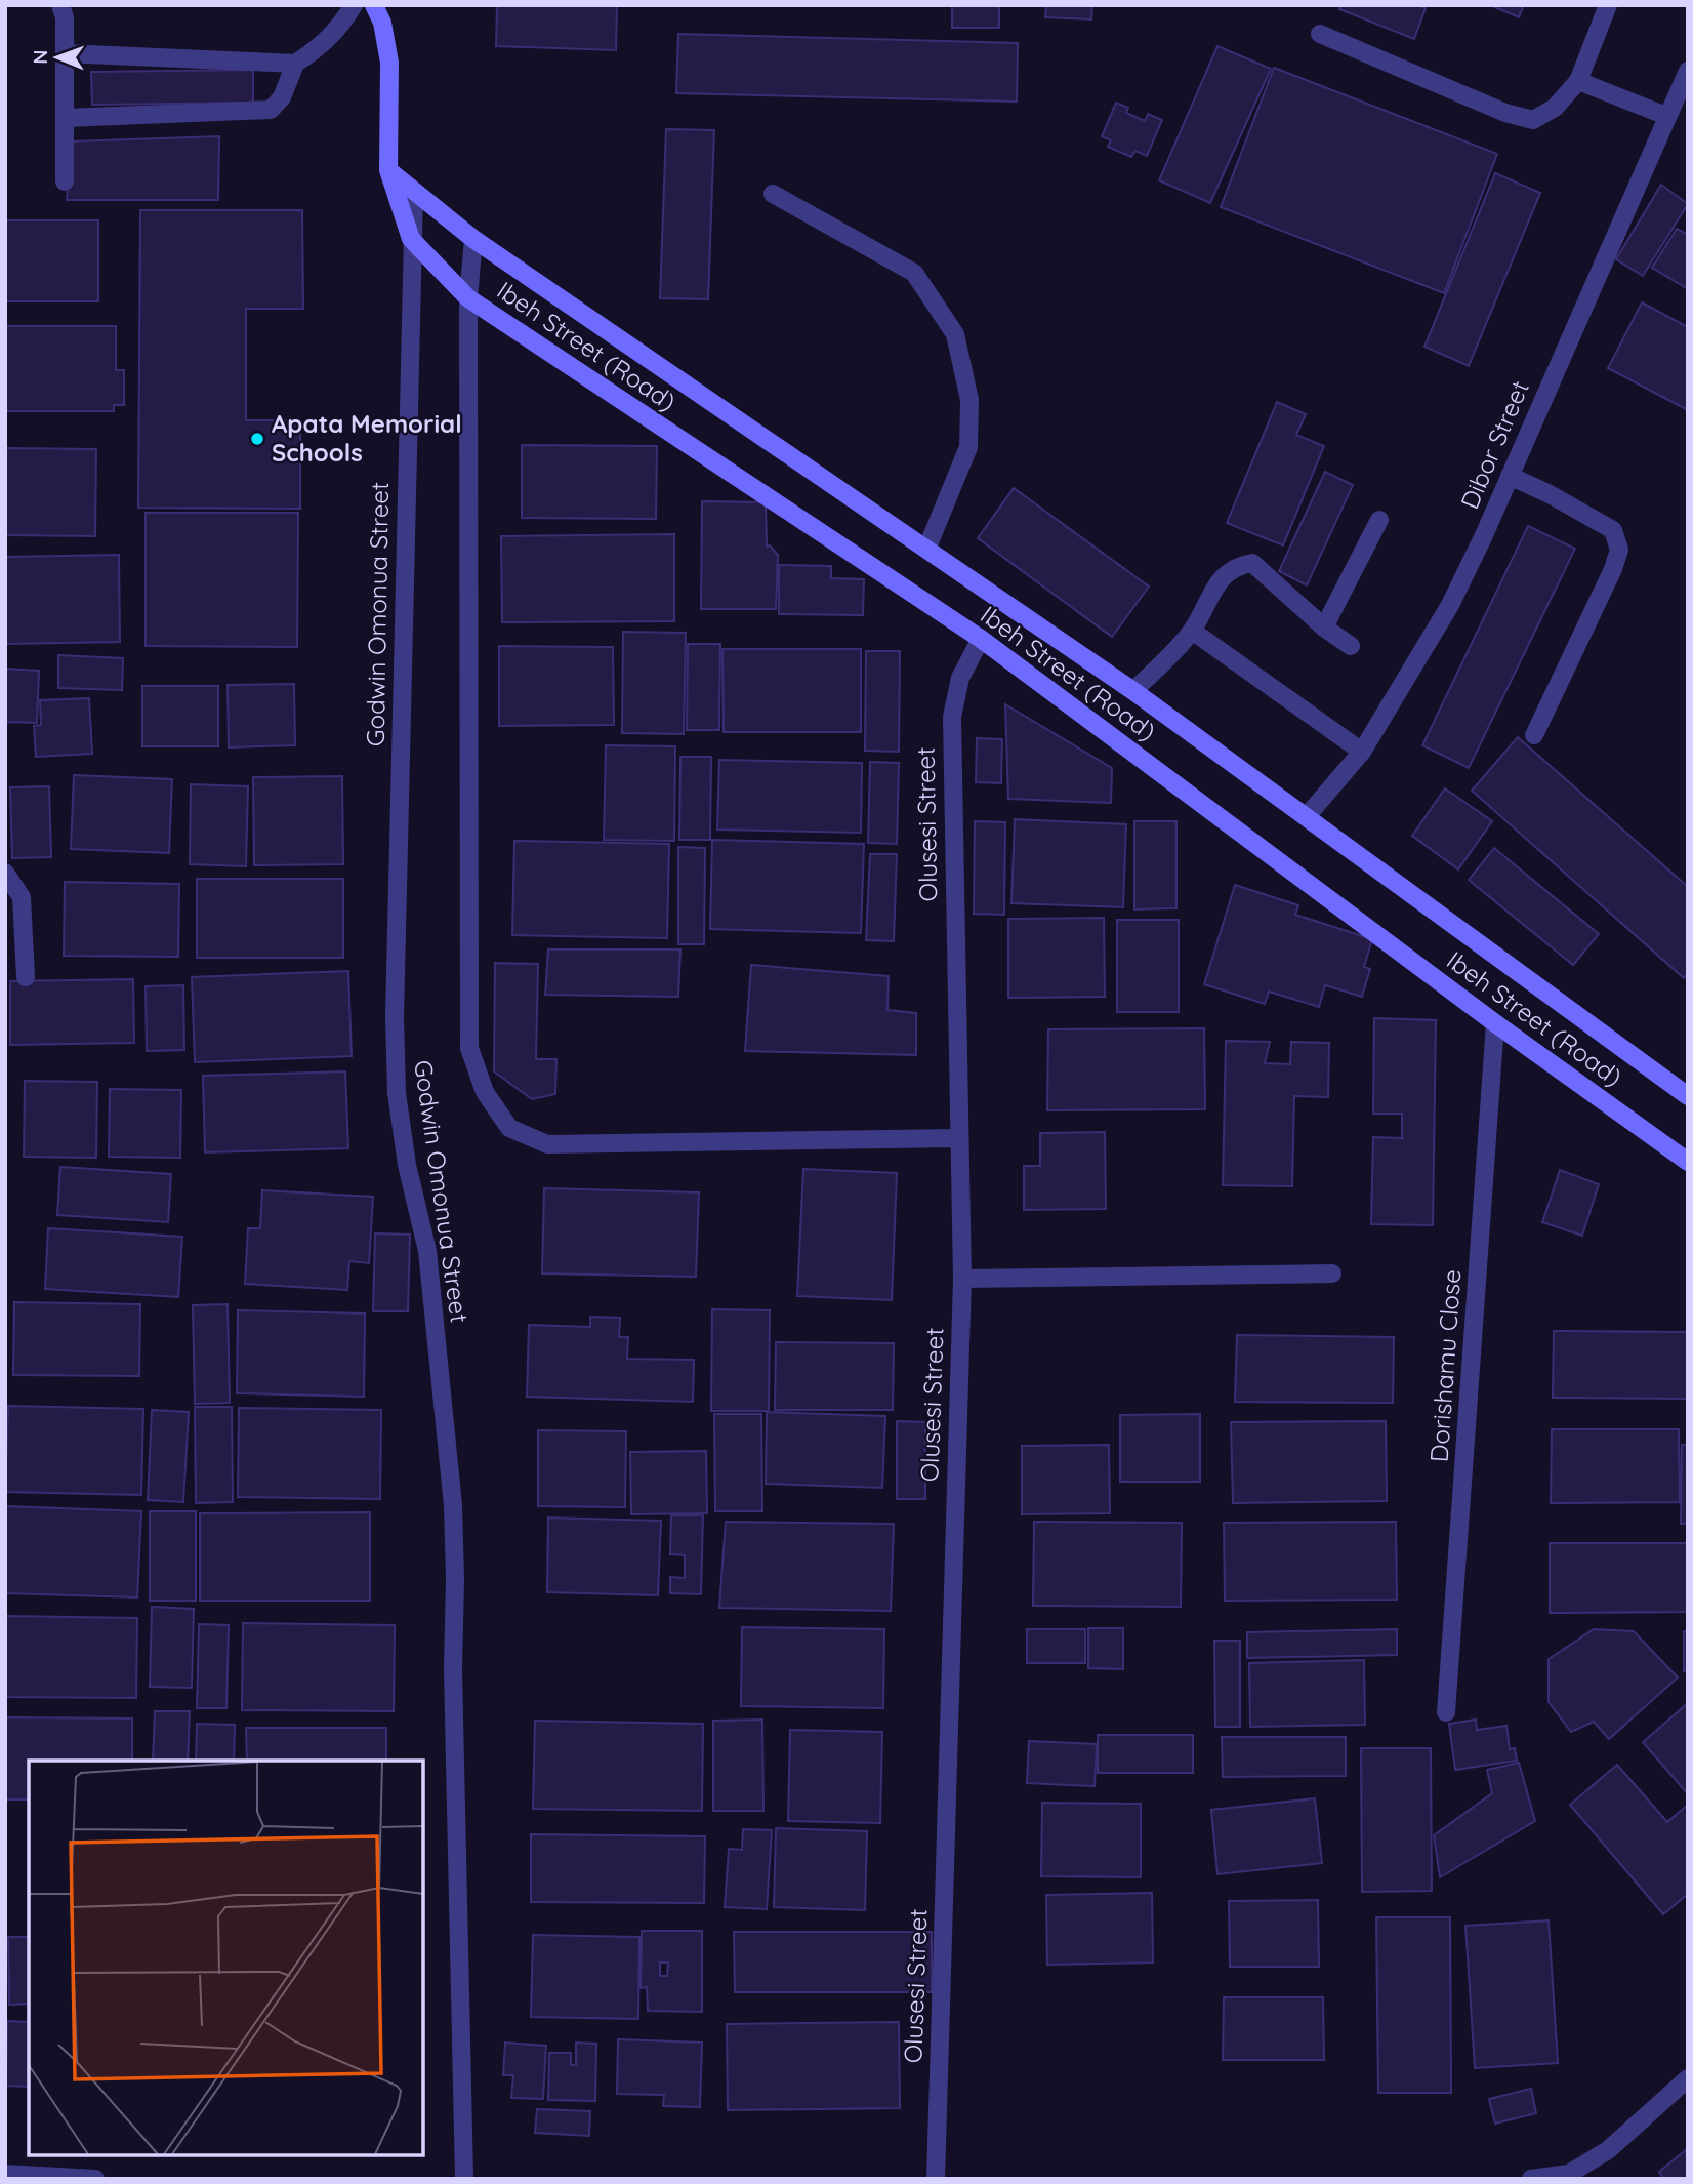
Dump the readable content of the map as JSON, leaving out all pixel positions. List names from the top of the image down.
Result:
{
  "streets": {
    "street": [
      "Ibeh Street (Road)",
      "Dibor Street",
      "Godwin Omonua Street",
      "Olusesi Street",
      "Dorishamu Close"
    ]
  },
  "crossings": [
    ["Ibeh Street (Road)", "Dibor Street"],
    ["Ibeh Street (Road)", "Godwin Omonua Street"],
    ["Ibeh Street (Road)", "Olusesi Street"],
    ["Ibeh Street (Road)", "Dorishamu Close"]
  ],
  "places": ["Apata Memorial Schools"],
  "north": "left"
}
